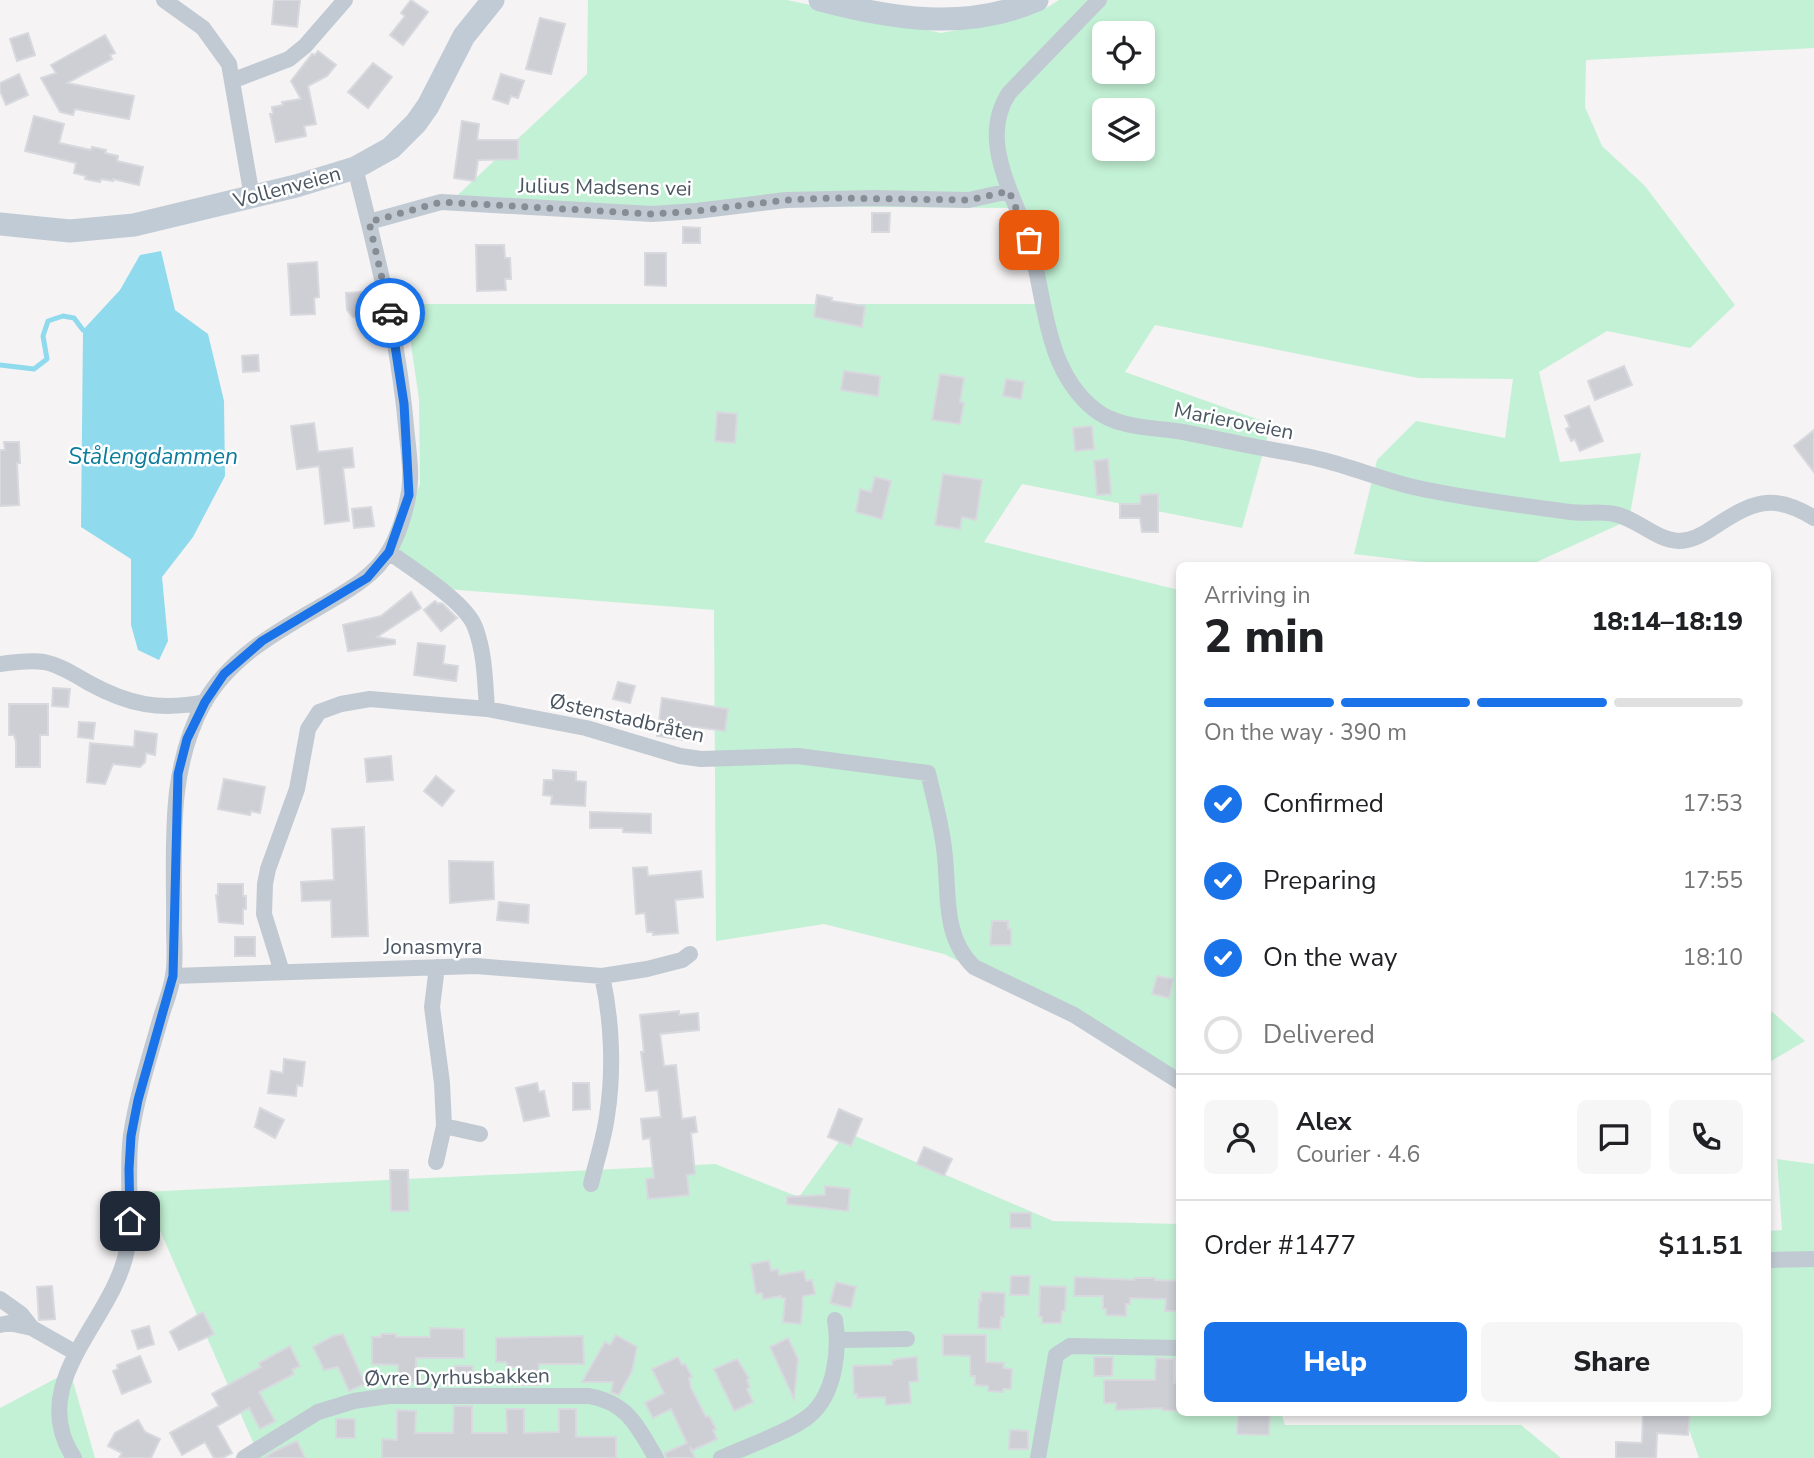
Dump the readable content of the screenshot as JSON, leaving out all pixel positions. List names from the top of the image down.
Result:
{
  "streets": {
    "main road": ["Vollenveien"],
    "street": [
      "Julius Madsens vei",
      "Marieroveien",
      "Østenstadbråten",
      "Jonasmyra",
      "Øvre Dyrhusbakken"
    ]
  },
  "crossings": [
    ["Julius Madsens vei", "Marieroveien"],
    ["Østenstadbråten", "Jonasmyra"]
  ],
  "water": ["Stålengdammen"],
  "page": {
    "heading": ["2 min", "Arriving in", "18:14–18:19"],
    "panel": [
      "Alex",
      "Courier · 4.6",
      "Order #1477",
      "$11.51"
    ],
    "bar": "On the way · 390 m",
    "list": [
      ["Confirmed", "17:53"],
      ["Preparing", "17:55"],
      ["On the way", "18:10"],
      "Delivered"
    ],
    "buttons": ["Help", "Share"]
  }
}
